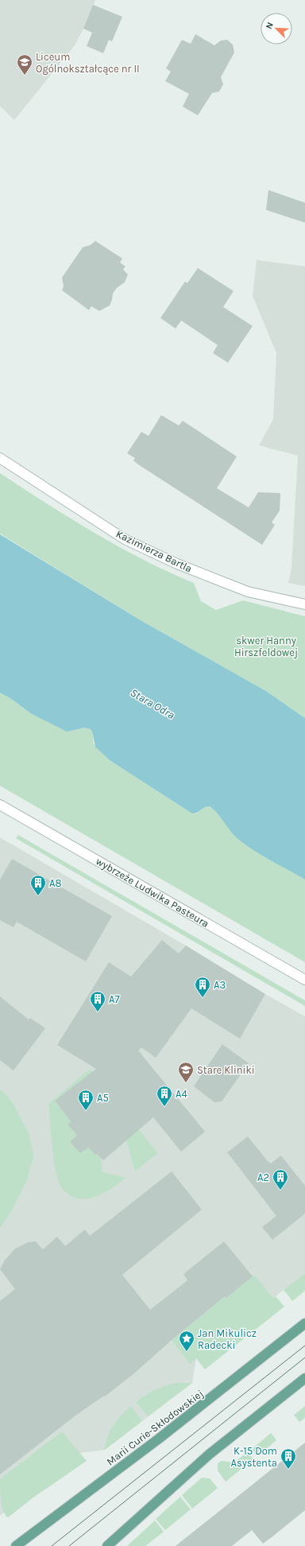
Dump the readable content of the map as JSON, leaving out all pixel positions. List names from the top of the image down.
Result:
{
  "streets": {
    "main road": ["Marii Curie-Skłodowskiej"],
    "street": ["Kazimierza Bartla", "wybrzeże Ludwika Pasteura"]
  },
  "water": ["Stara Odra"],
  "parks": ["skwer Hanny Hirszfeldowej"],
  "places": {
    "school or university": ["Liceum Ogólnokształcące nr II", "Stare Kliniki"],
    "building": [
      "A8",
      "A3",
      "A7",
      "A4",
      "A5",
      "A2",
      "K-15 Dom Asystenta"
    ],
    "place": ["Jan Mikulicz Radecki"]
  },
  "north": "top left"
}
